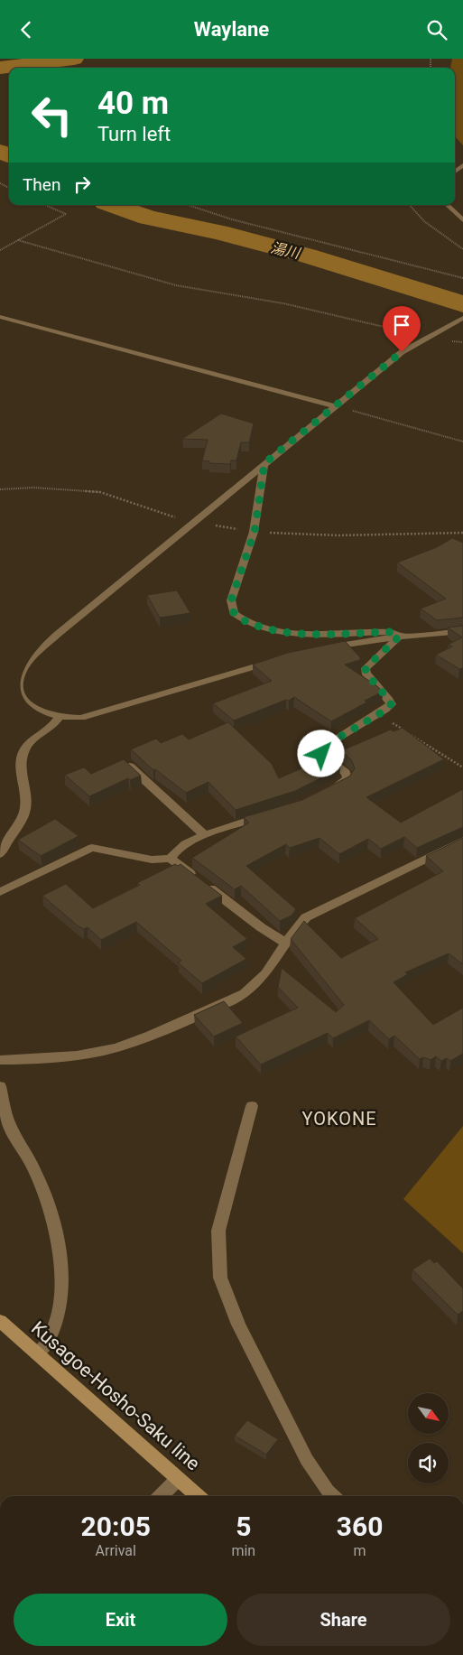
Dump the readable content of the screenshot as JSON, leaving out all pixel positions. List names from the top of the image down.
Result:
{
  "streets": {
    "main road": ["Kusagoe-Hosho-Saku line"]
  },
  "districts": ["YOKONE"],
  "water": ["湯川"],
  "north": "bottom right",
  "page": {
    "header": "Waylane",
    "turn": ["40 m", "Turn left"],
    "then": "Then",
    "eta": [
      "20:05",
      "Arrival",
      "5",
      "min",
      "360",
      "m"
    ],
    "buttons": ["Exit", "Share"]
  }
}
